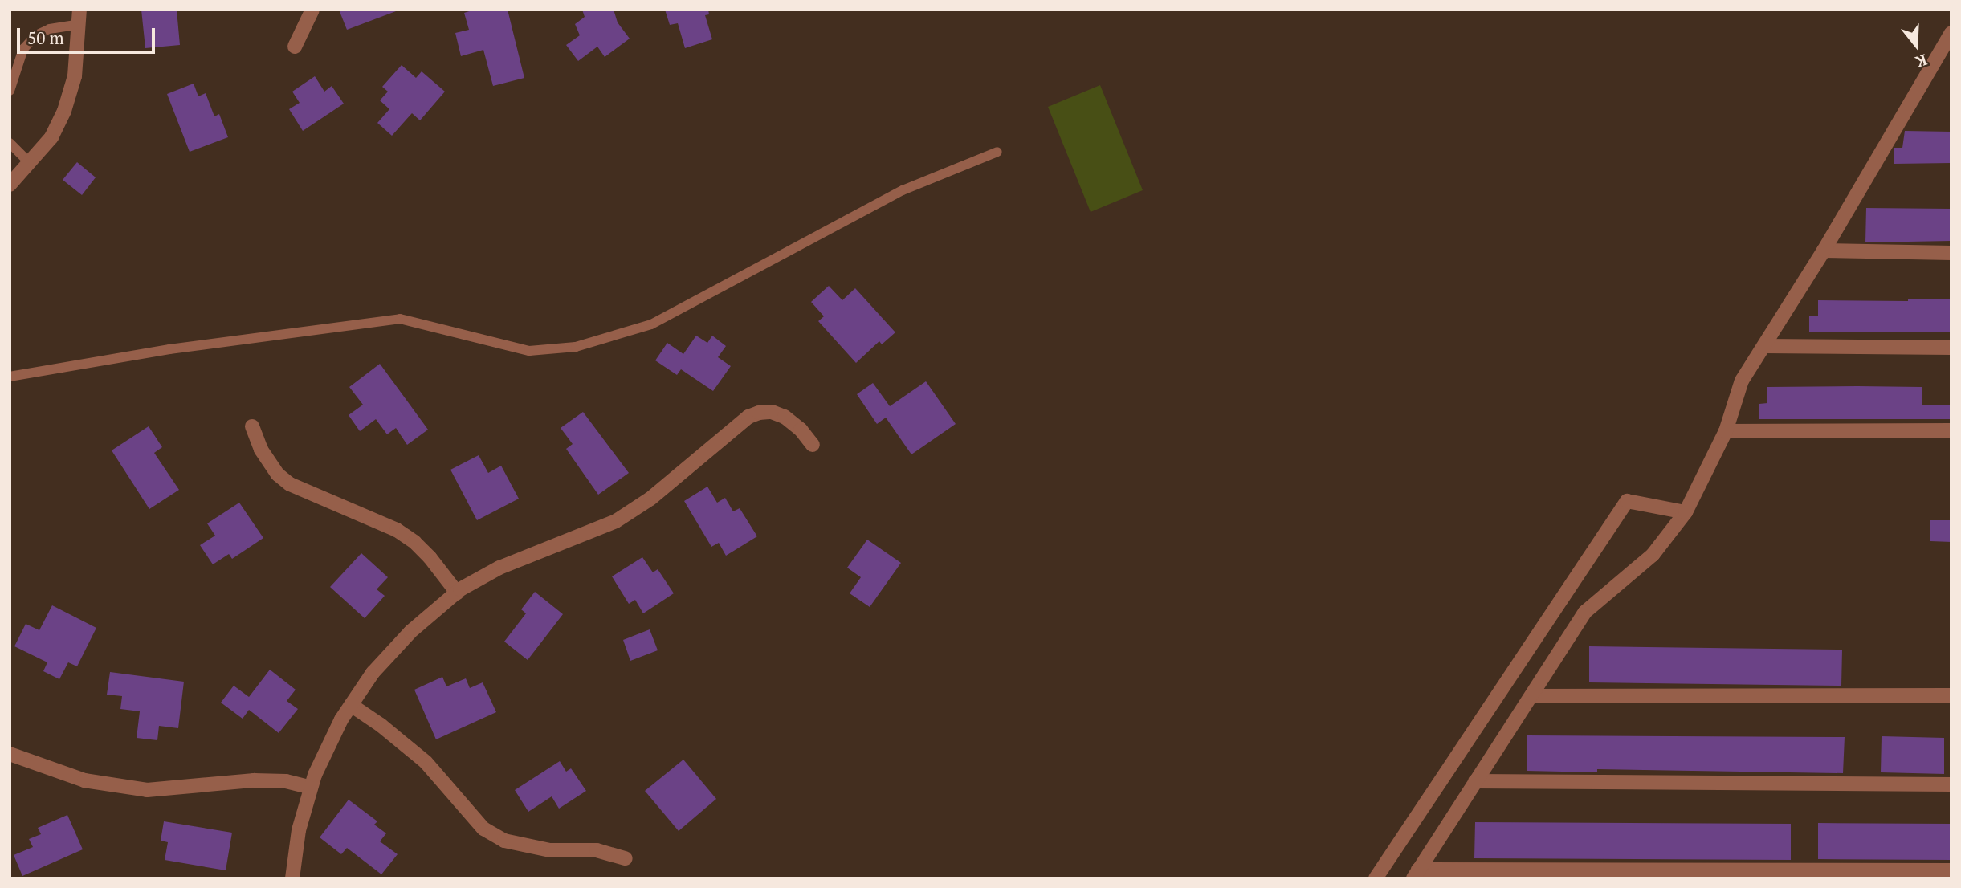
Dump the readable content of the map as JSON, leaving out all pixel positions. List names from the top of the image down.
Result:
{
  "scale_bar": "50 m",
  "north": "bottom"
}
